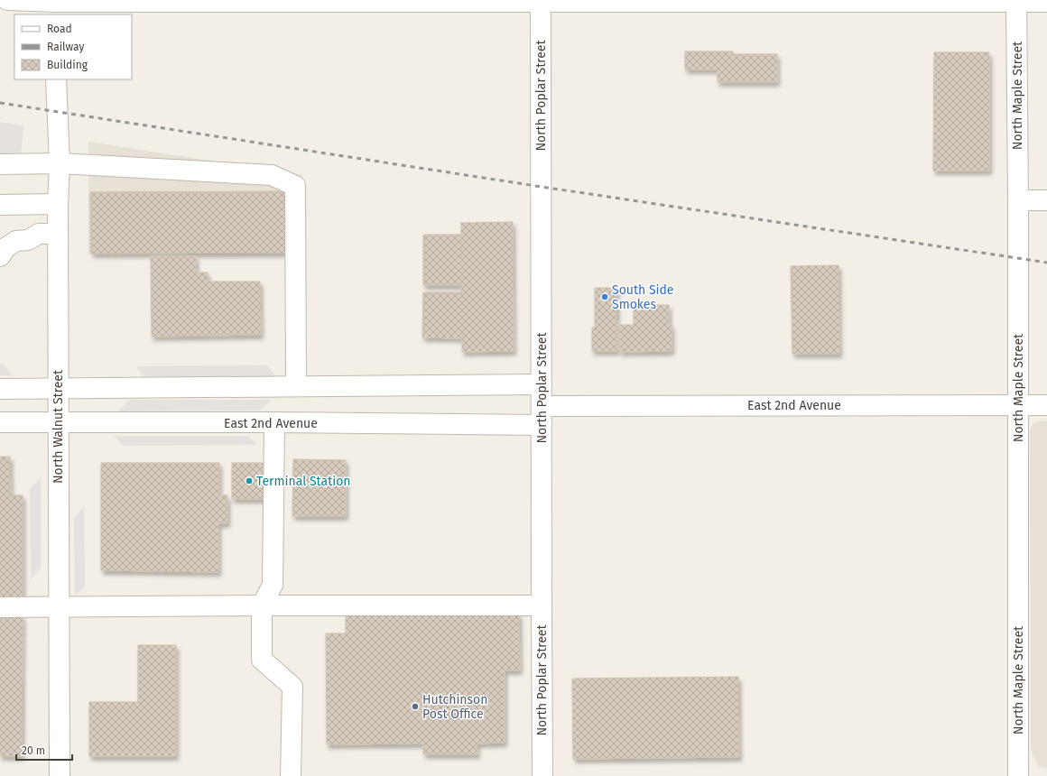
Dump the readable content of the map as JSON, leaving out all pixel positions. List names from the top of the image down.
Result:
{
  "streets": {
    "street": [
      "North Poplar Street",
      "North Maple Street",
      "East 2nd Avenue",
      "North Walnut Street"
    ]
  },
  "crossings": [
    ["North Poplar Street", "East 2nd Avenue"],
    ["North Maple Street", "East 2nd Avenue"],
    ["East 2nd Avenue", "North Walnut Street"]
  ],
  "places": ["South Side Smokes", "Terminal Station", "Hutchinson Post Office"],
  "legend": ["Road", "Railway", "Building"],
  "scale_bar": "20 m"
}
